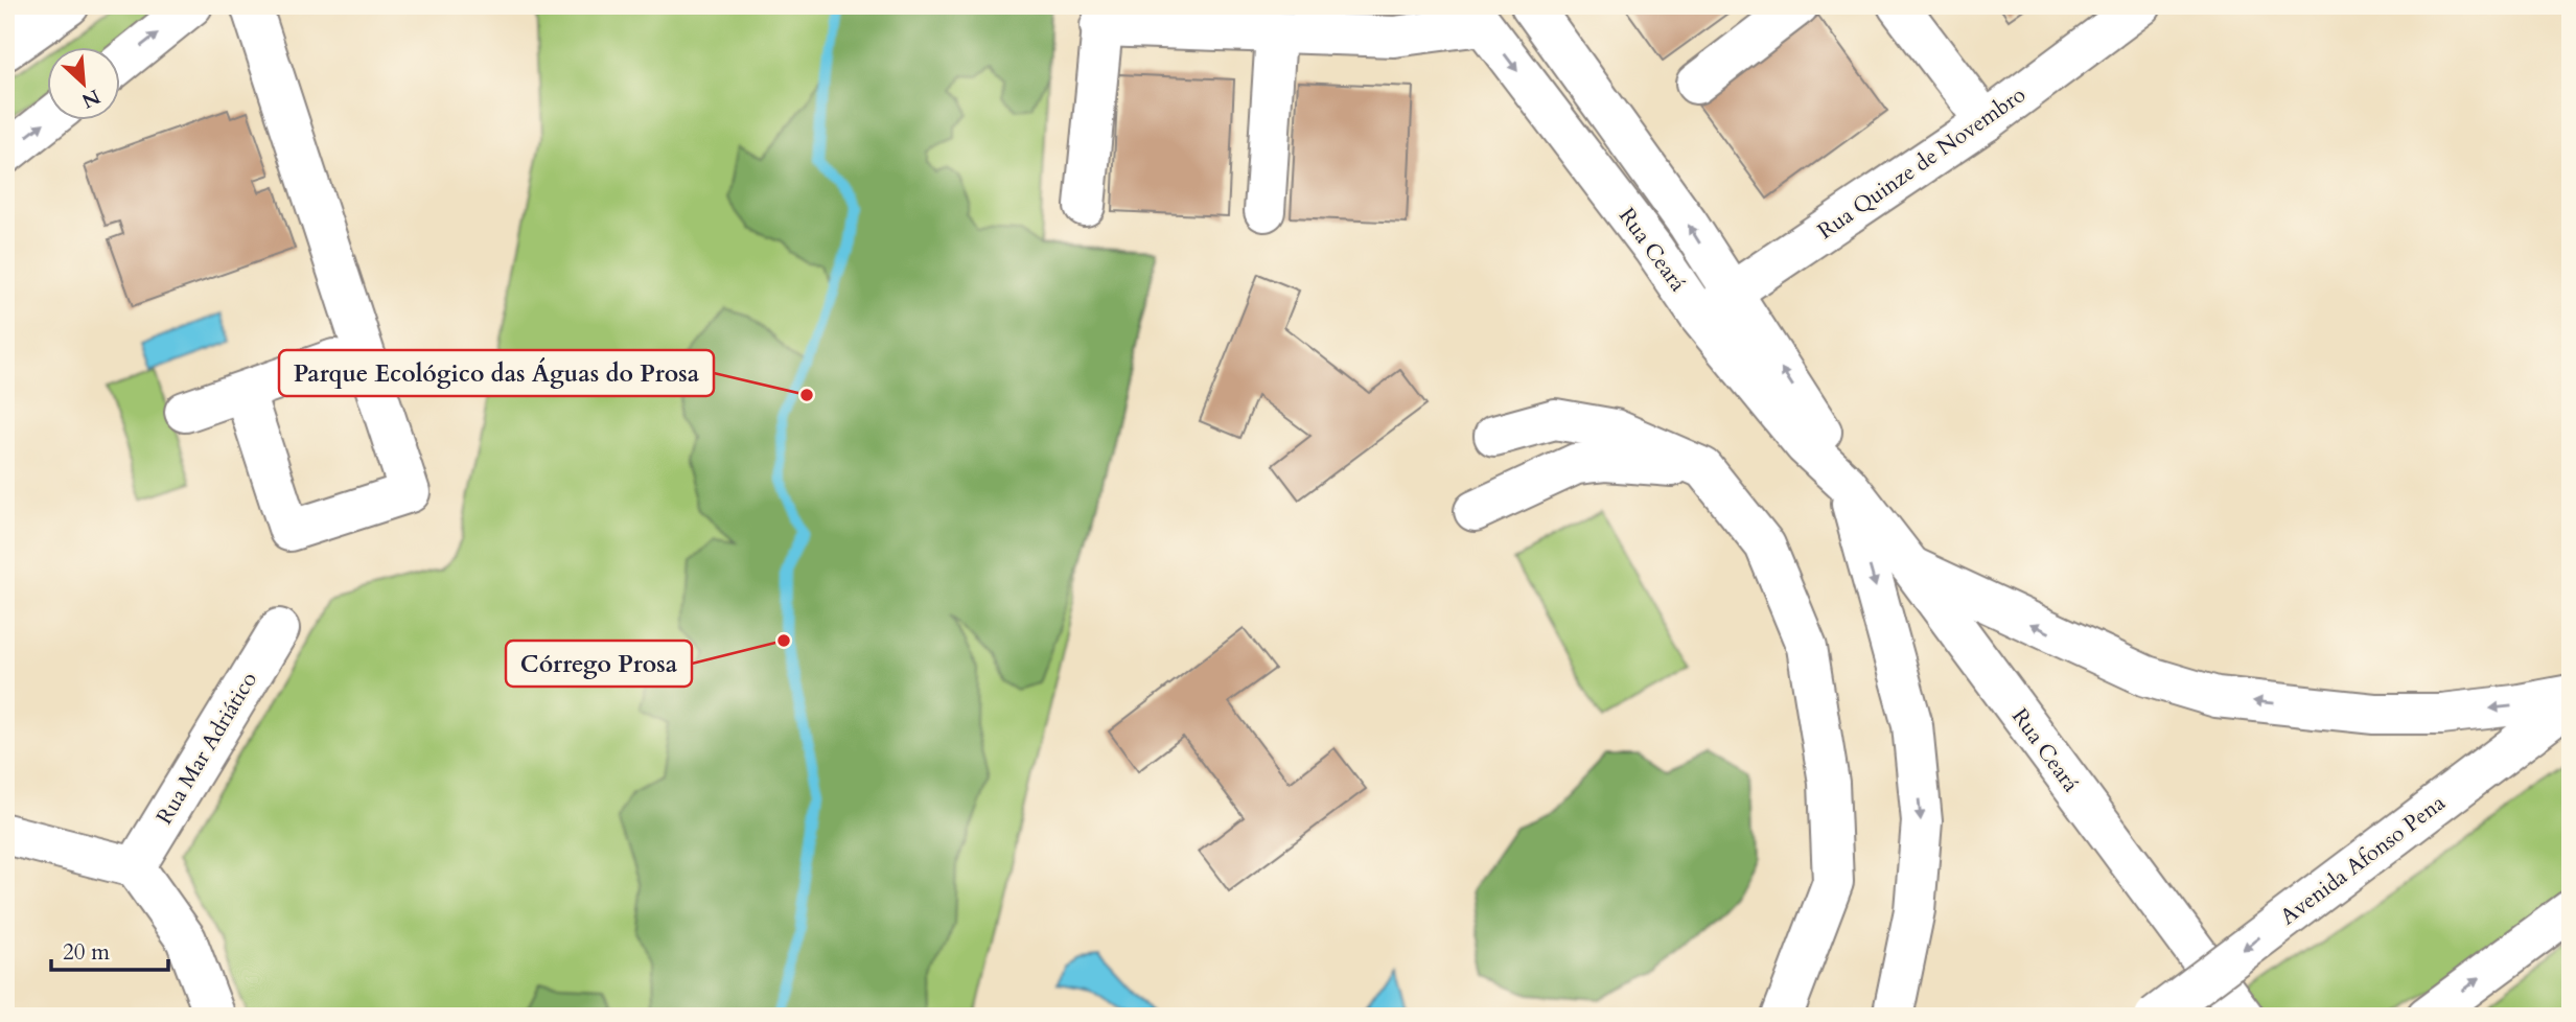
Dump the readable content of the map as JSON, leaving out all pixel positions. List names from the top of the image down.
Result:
{
  "streets": {
    "main road": [
      "Rua Quinze de Novembro",
      "Rua Ceará",
      "Rua Mar Adriático",
      "Avenida Afonso Pena"
    ]
  },
  "crossings": [
    ["Rua Quinze de Novembro", "Rua Ceará"]
  ],
  "places": ["Parque Ecológico das Águas do Prosa", "Córrego Prosa"],
  "scale_bar": "20 m",
  "north": "bottom right"
}
